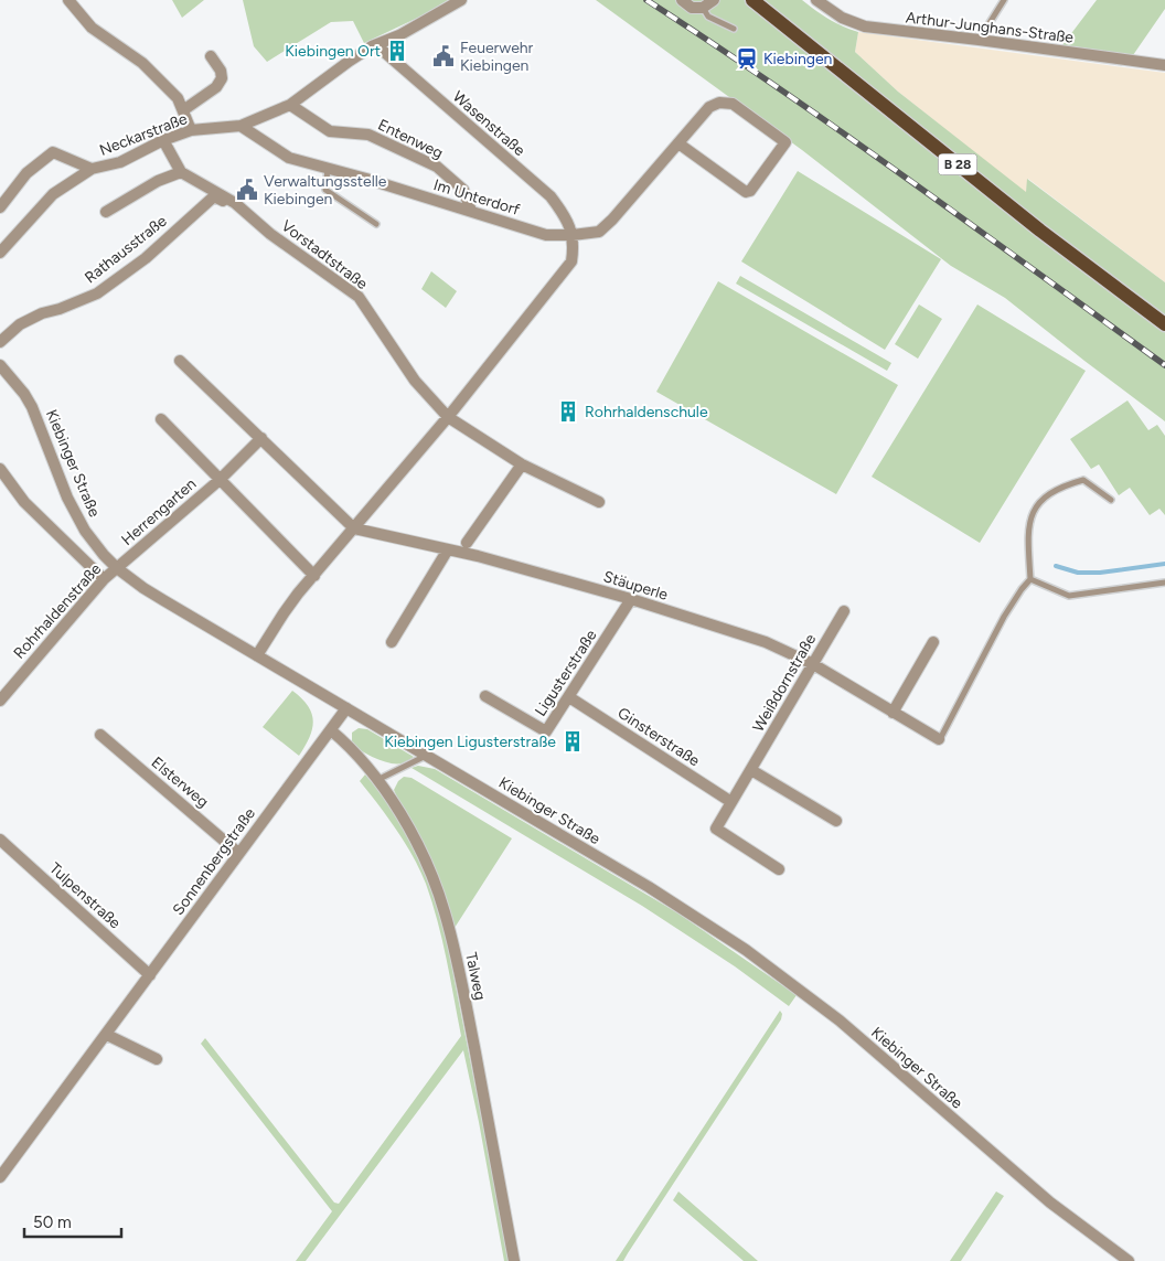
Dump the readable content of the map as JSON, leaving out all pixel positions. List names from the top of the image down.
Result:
{
  "streets": {
    "main road": ["B 28"],
    "street": [
      "Arthur-Junghans-Straße",
      "Wasenstraße",
      "Neckarstraße",
      "Entenweg",
      "Im Unterdorf",
      "Rathausstraße",
      "Vorstadtstraße",
      "Kiebinger Straße",
      "Herrengarten",
      "Stäuperle",
      "Rohrhaldenstraße",
      "Ligusterstraße",
      "Weißdornstraße",
      "Ginsterstraße",
      "Elsterweg",
      "Sonnenbergstraße",
      "Tulpenstraße",
      "Talweg"
    ]
  },
  "crossings": [
    ["Wasenstraße", "Neckarstraße"],
    ["Wasenstraße", "Im Unterdorf"],
    ["Neckarstraße", "Entenweg"],
    ["Neckarstraße", "Im Unterdorf"],
    ["Entenweg", "Im Unterdorf"],
    ["Rathausstraße", "Vorstadtstraße"],
    ["Kiebinger Straße", "Herrengarten"],
    ["Kiebinger Straße", "Rohrhaldenstraße"],
    ["Kiebinger Straße", "Sonnenbergstraße"],
    ["Herrengarten", "Rohrhaldenstraße"],
    ["Stäuperle", "Ligusterstraße"],
    ["Stäuperle", "Weißdornstraße"],
    ["Ligusterstraße", "Ginsterstraße"],
    ["Weißdornstraße", "Ginsterstraße"],
    ["Elsterweg", "Sonnenbergstraße"],
    ["Sonnenbergstraße", "Tulpenstraße"],
    ["Sonnenbergstraße", "Talweg"]
  ],
  "places": {
    "building": ["Kiebingen Ort", "Rohrhaldenschule", "Kiebingen Ligusterstraße"],
    "public building": ["Feuerwehr Kiebingen", "Verwaltungsstelle Kiebingen"],
    "station": ["Kiebingen"]
  },
  "scale_bar": "50 m"
}
